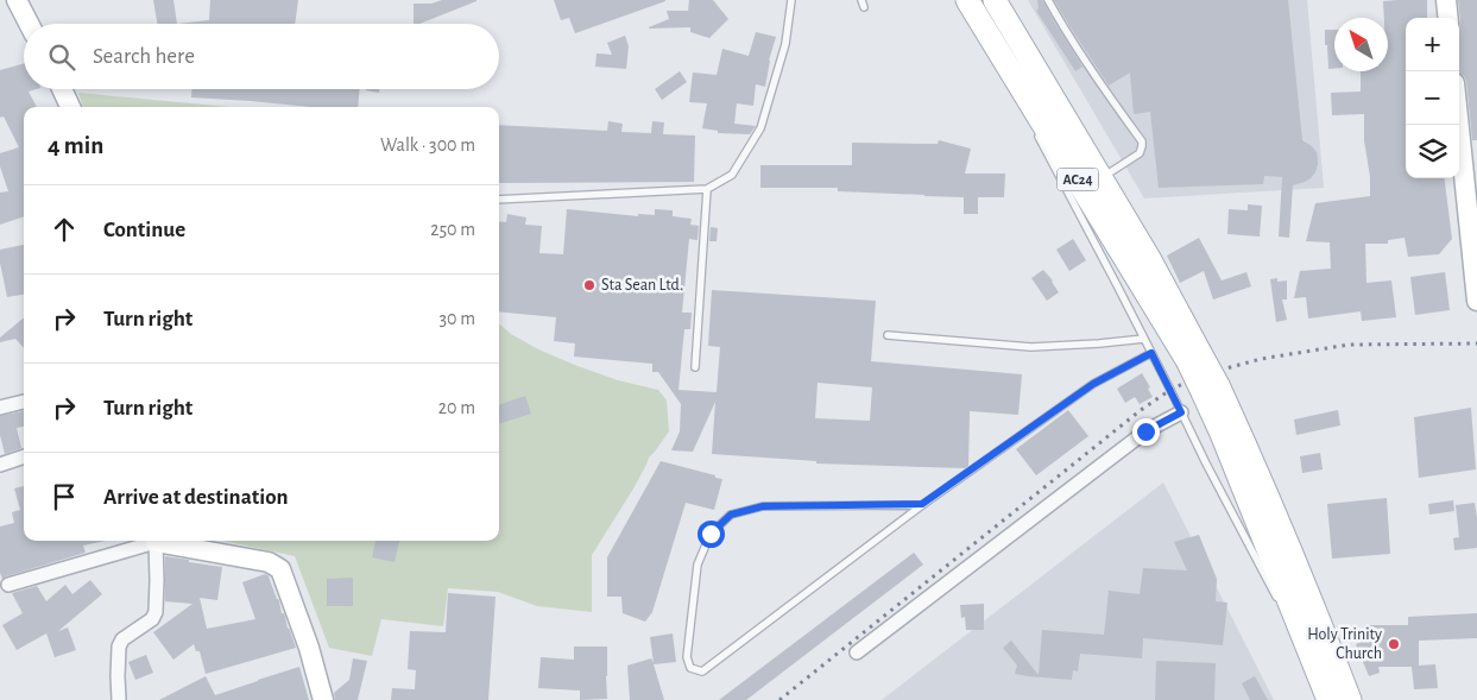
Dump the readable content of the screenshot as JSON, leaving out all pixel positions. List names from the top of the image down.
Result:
{
  "streets": {
    "main road": ["AC24"]
  },
  "places": ["Sta Sean Ltd.", "Holy Trinity Church"],
  "north": "top left",
  "page": {
    "map_buttons": ["+", "−"],
    "search": "Search here",
    "heading": ["4 min", "Walk · 300 m"],
    "list": [
      ["Continue", "250 m"],
      ["Turn right", "30 m"],
      ["Turn right", "20 m"],
      "Arrive at destination"
    ]
  }
}
